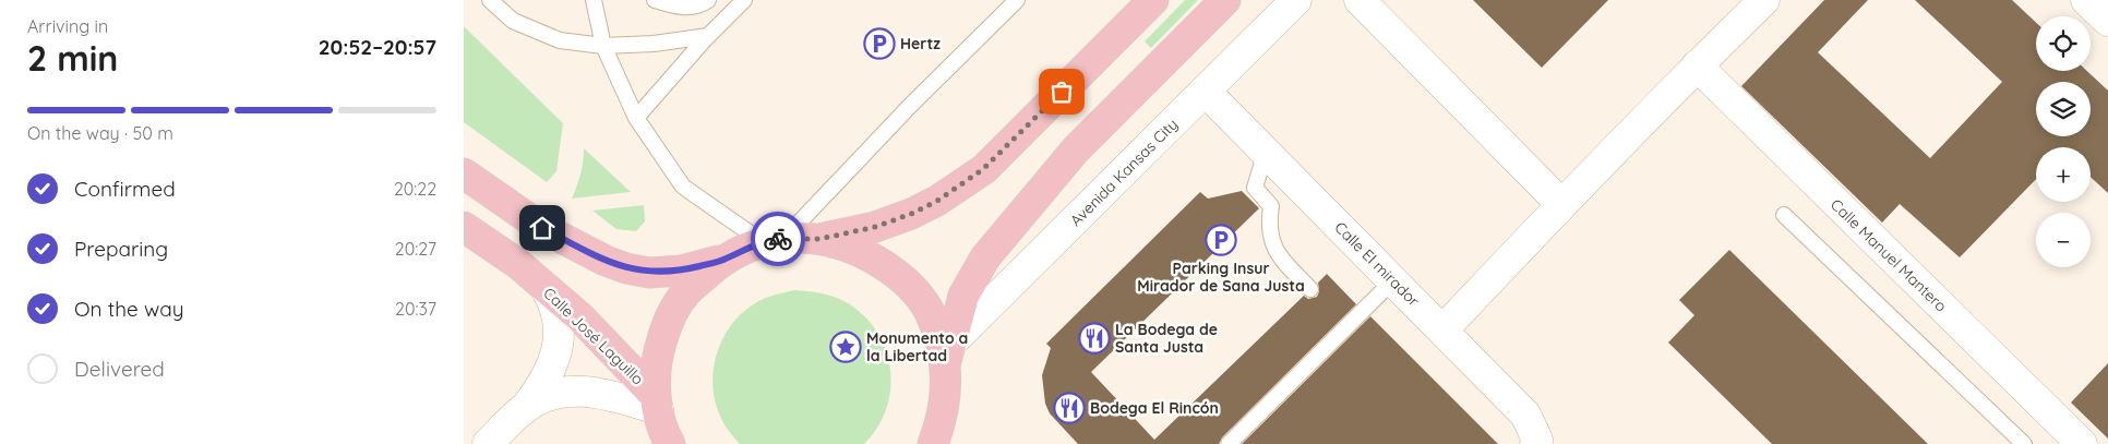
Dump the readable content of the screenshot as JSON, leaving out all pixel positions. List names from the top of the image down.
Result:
{
  "streets": {
    "main road": ["Calle José Laguillo"],
    "street": ["Avenida Kansas City", "Calle Manuel Mantero", "Calle El mirador"]
  },
  "crossings": [
    ["Avenida Kansas City", "Calle El mirador"]
  ],
  "places": {
    "parking": ["Hertz", "Parking Insur Mirador de Sana Justa"],
    "restaurant": ["La Bodega de Santa Justa", "Bodega El Rincón"],
    "place": ["Monumento a la Libertad"]
  },
  "page": {
    "heading": ["2 min", "Arriving in", "20:52–20:57"],
    "map_buttons": ["+", "−"],
    "bar": "On the way · 50 m",
    "list": [
      ["Confirmed", "20:22"],
      ["Preparing", "20:27"],
      ["On the way", "20:37"],
      "Delivered"
    ]
  }
}
